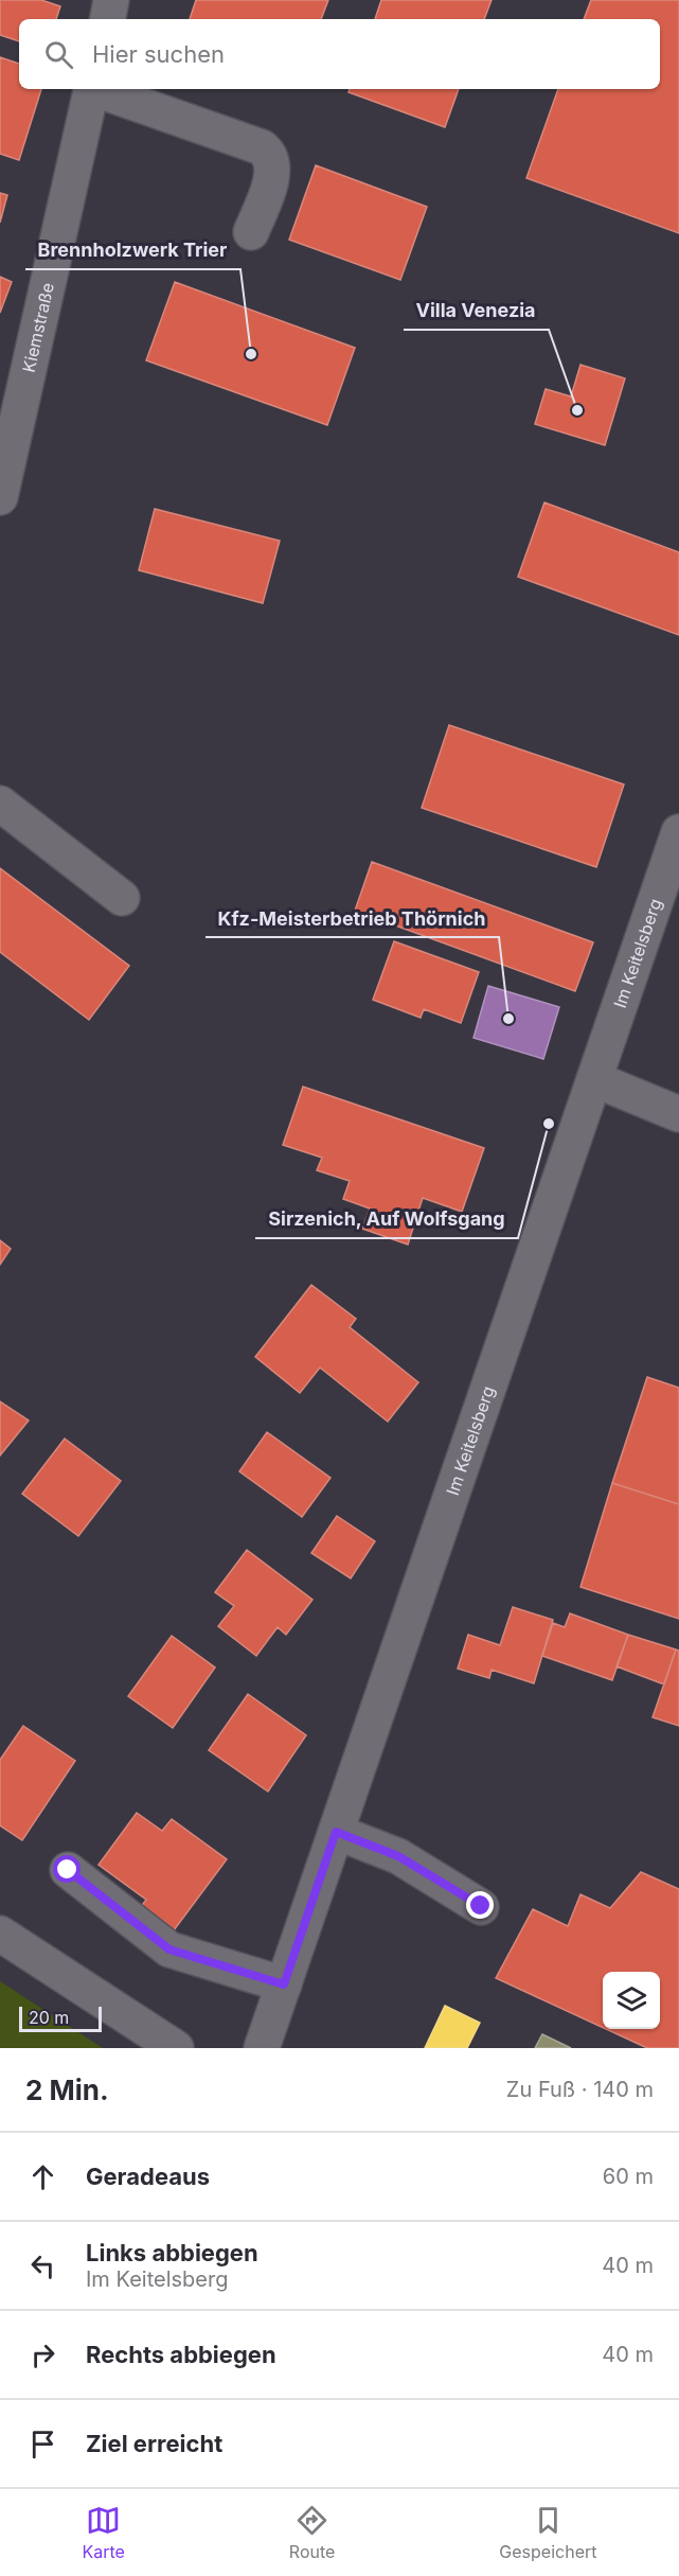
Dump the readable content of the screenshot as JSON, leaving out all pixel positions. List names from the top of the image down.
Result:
{
  "streets": {
    "street": ["Kiemstraße", "Im Keitelsberg"]
  },
  "places": [
    "Brennholzwerk Trier",
    "Villa Venezia",
    "Kfz-Meisterbetrieb Thörnich",
    "Sirzenich, Auf Wolfsgang"
  ],
  "scale_bar": "20 m",
  "page": {
    "search": "Hier suchen",
    "scale": "20 m",
    "heading": ["2 Min.", "Zu Fuß · 140 m"],
    "list": [
      ["Geradeaus", "60 m"],
      ["Links abbiegen", "Im Keitelsberg", "40 m"],
      ["Rechts abbiegen", "40 m"],
      "Ziel erreicht"
    ],
    "nav": ["Karte", "Route", "Gespeichert"]
  }
}
